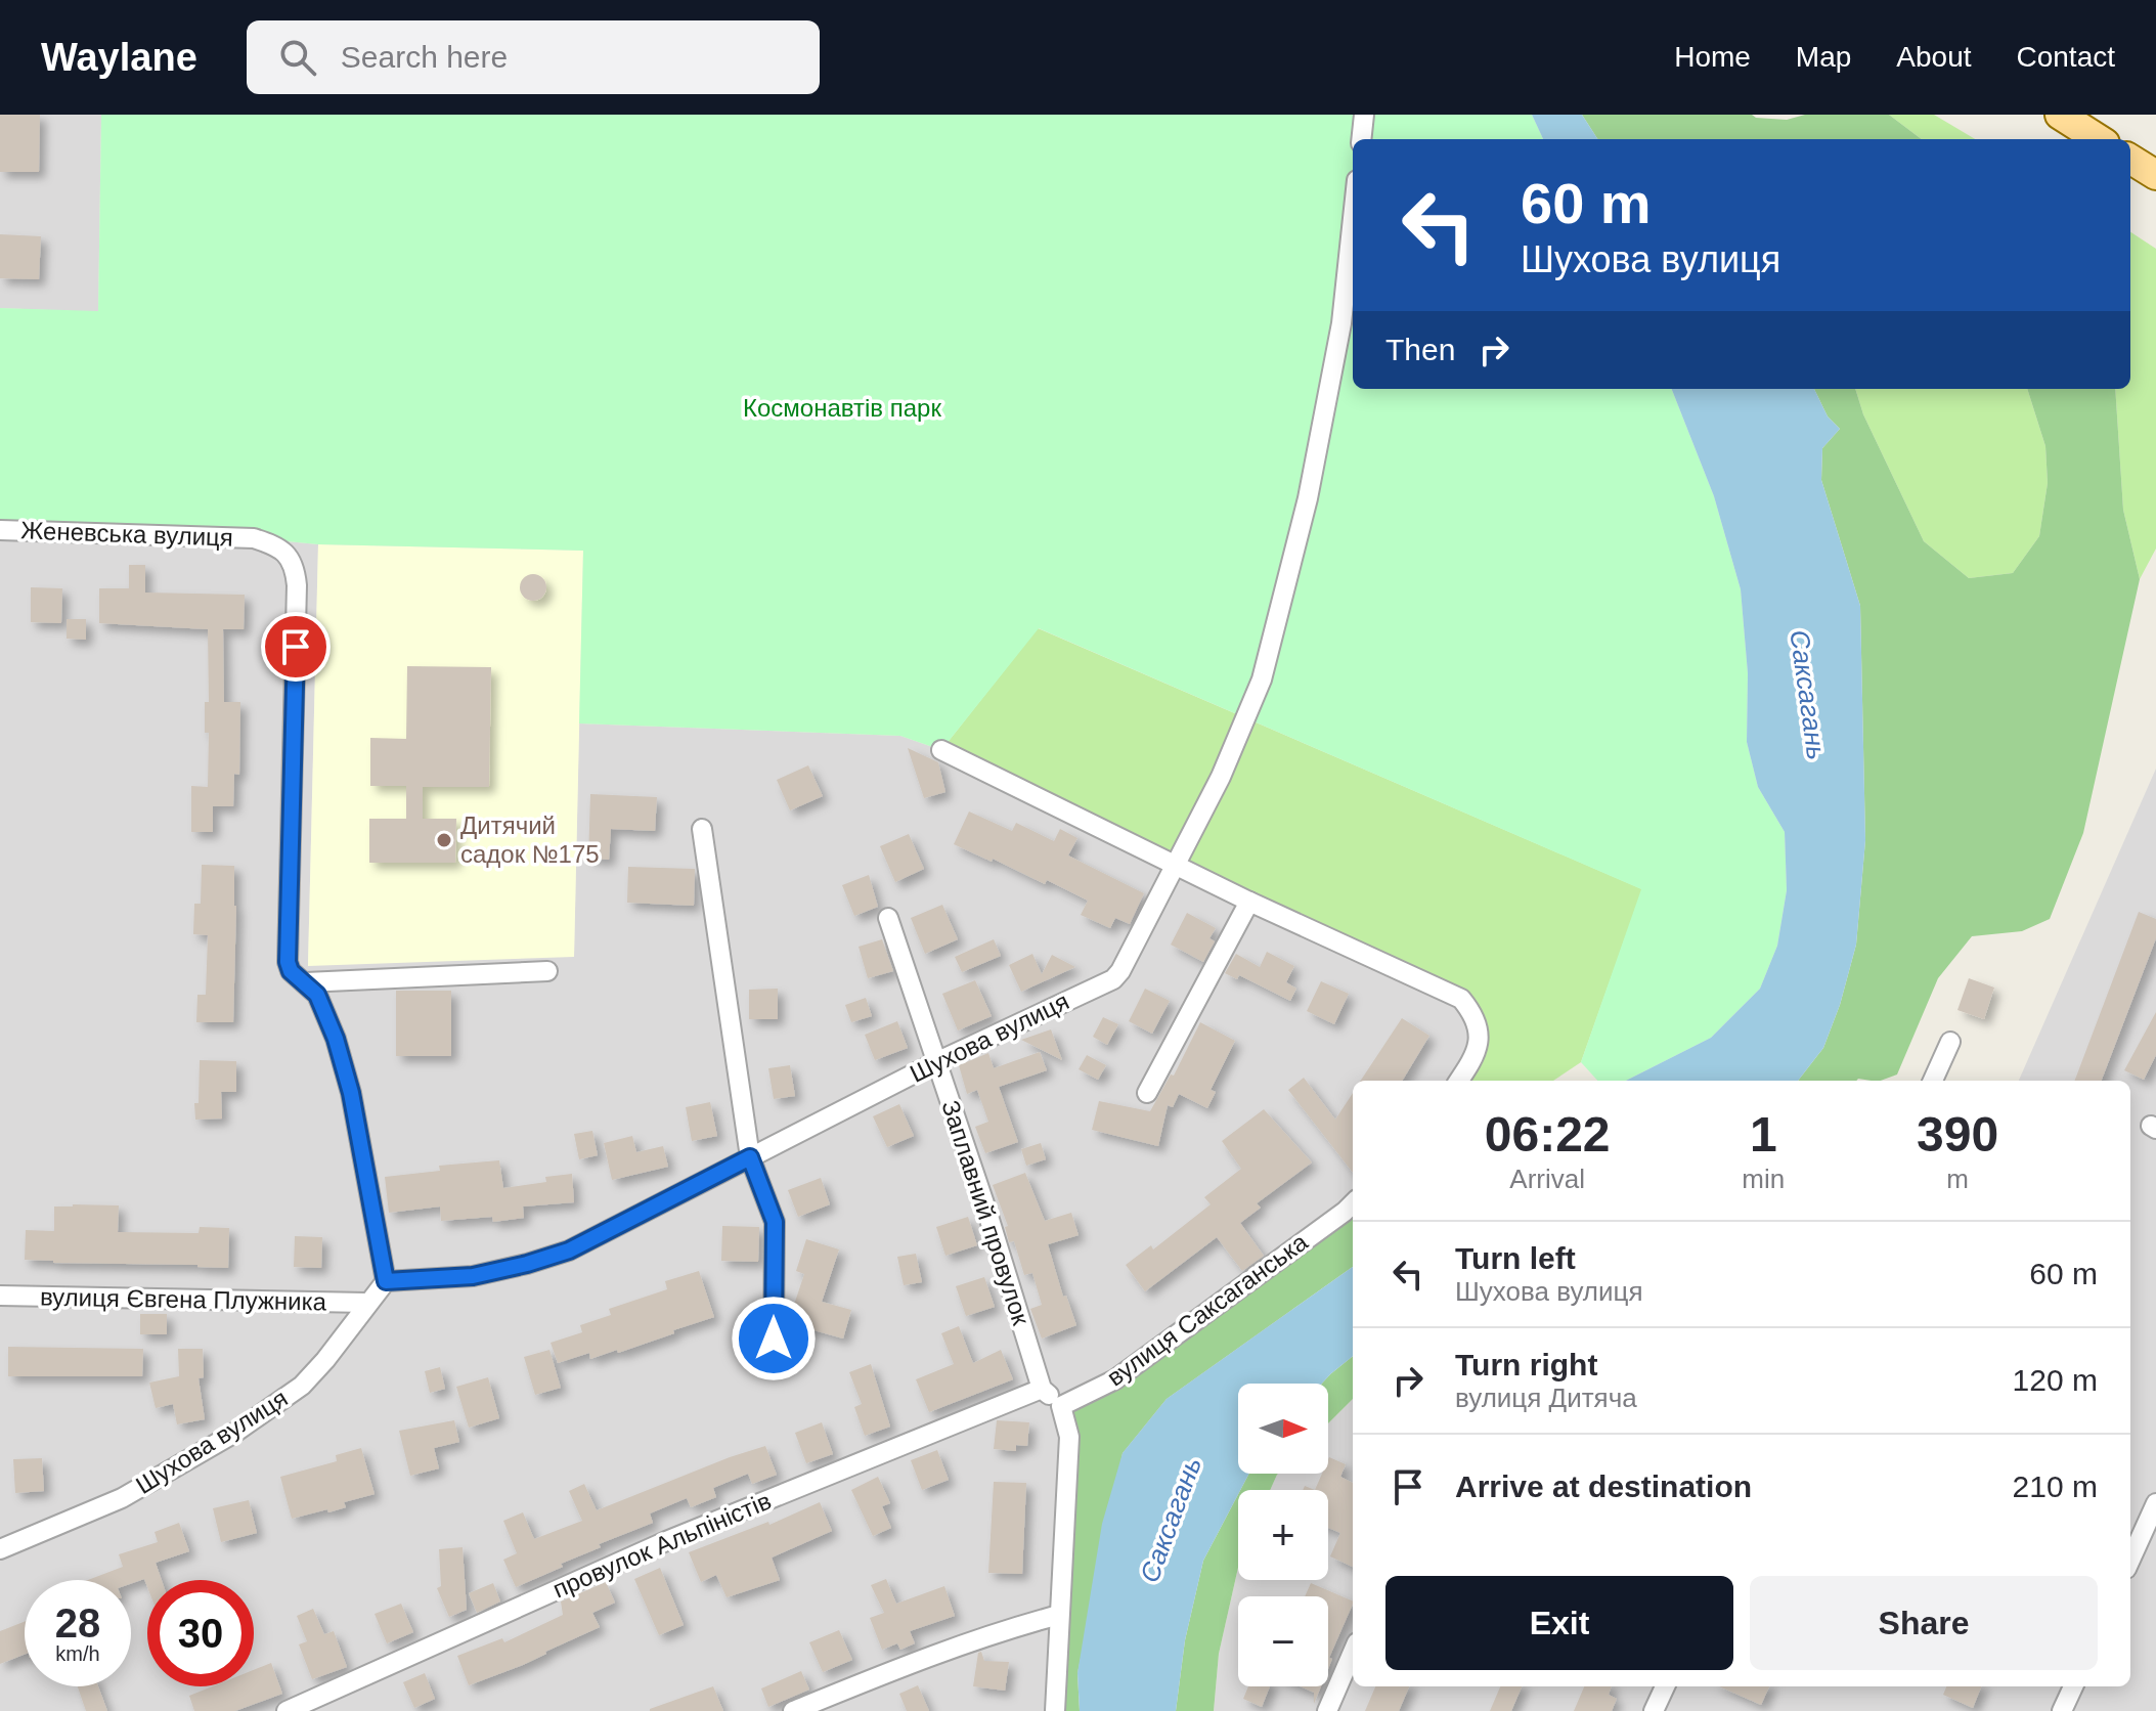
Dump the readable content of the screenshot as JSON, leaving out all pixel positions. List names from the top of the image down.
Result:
{
  "streets": {
    "street": [
      "Женевська вулиця",
      "Шухова вулиця",
      "Заплавний провулок",
      "вулиця Євгена Плужника",
      "вулиця Саксаганська",
      "провулок Альпіністів"
    ]
  },
  "crossings": [
    ["Шухова вулиця", "Заплавний провулок"],
    ["Шухова вулиця", "вулиця Євгена Плужника"],
    ["Заплавний провулок", "провулок Альпіністів"]
  ],
  "water": ["Саксагань"],
  "parks": ["Космонавтів парк"],
  "places": ["Дитячий садок №175"],
  "north": "right",
  "page": {
    "header": "Waylane",
    "search": "Search here",
    "nav": [
      "Home",
      "Map",
      "About",
      "Contact"
    ],
    "turn": ["60 m", "Шухова вулиця"],
    "then": "Then",
    "eta": [
      "06:22",
      "Arrival",
      "1",
      "min",
      "390",
      "m"
    ],
    "list": [
      {
        "name": "Turn left",
        "note": "Шухова вулиця",
        "value": "60 m"
      },
      {
        "name": "Turn right",
        "note": "вулиця Дитяча",
        "value": "120 m"
      },
      {
        "name": "Arrive at destination",
        "value": "210 m"
      }
    ],
    "map_buttons": ["+", "−"],
    "buttons": ["Exit", "Share"],
    "speed": "28 km/h",
    "limit": "30"
  }
}
